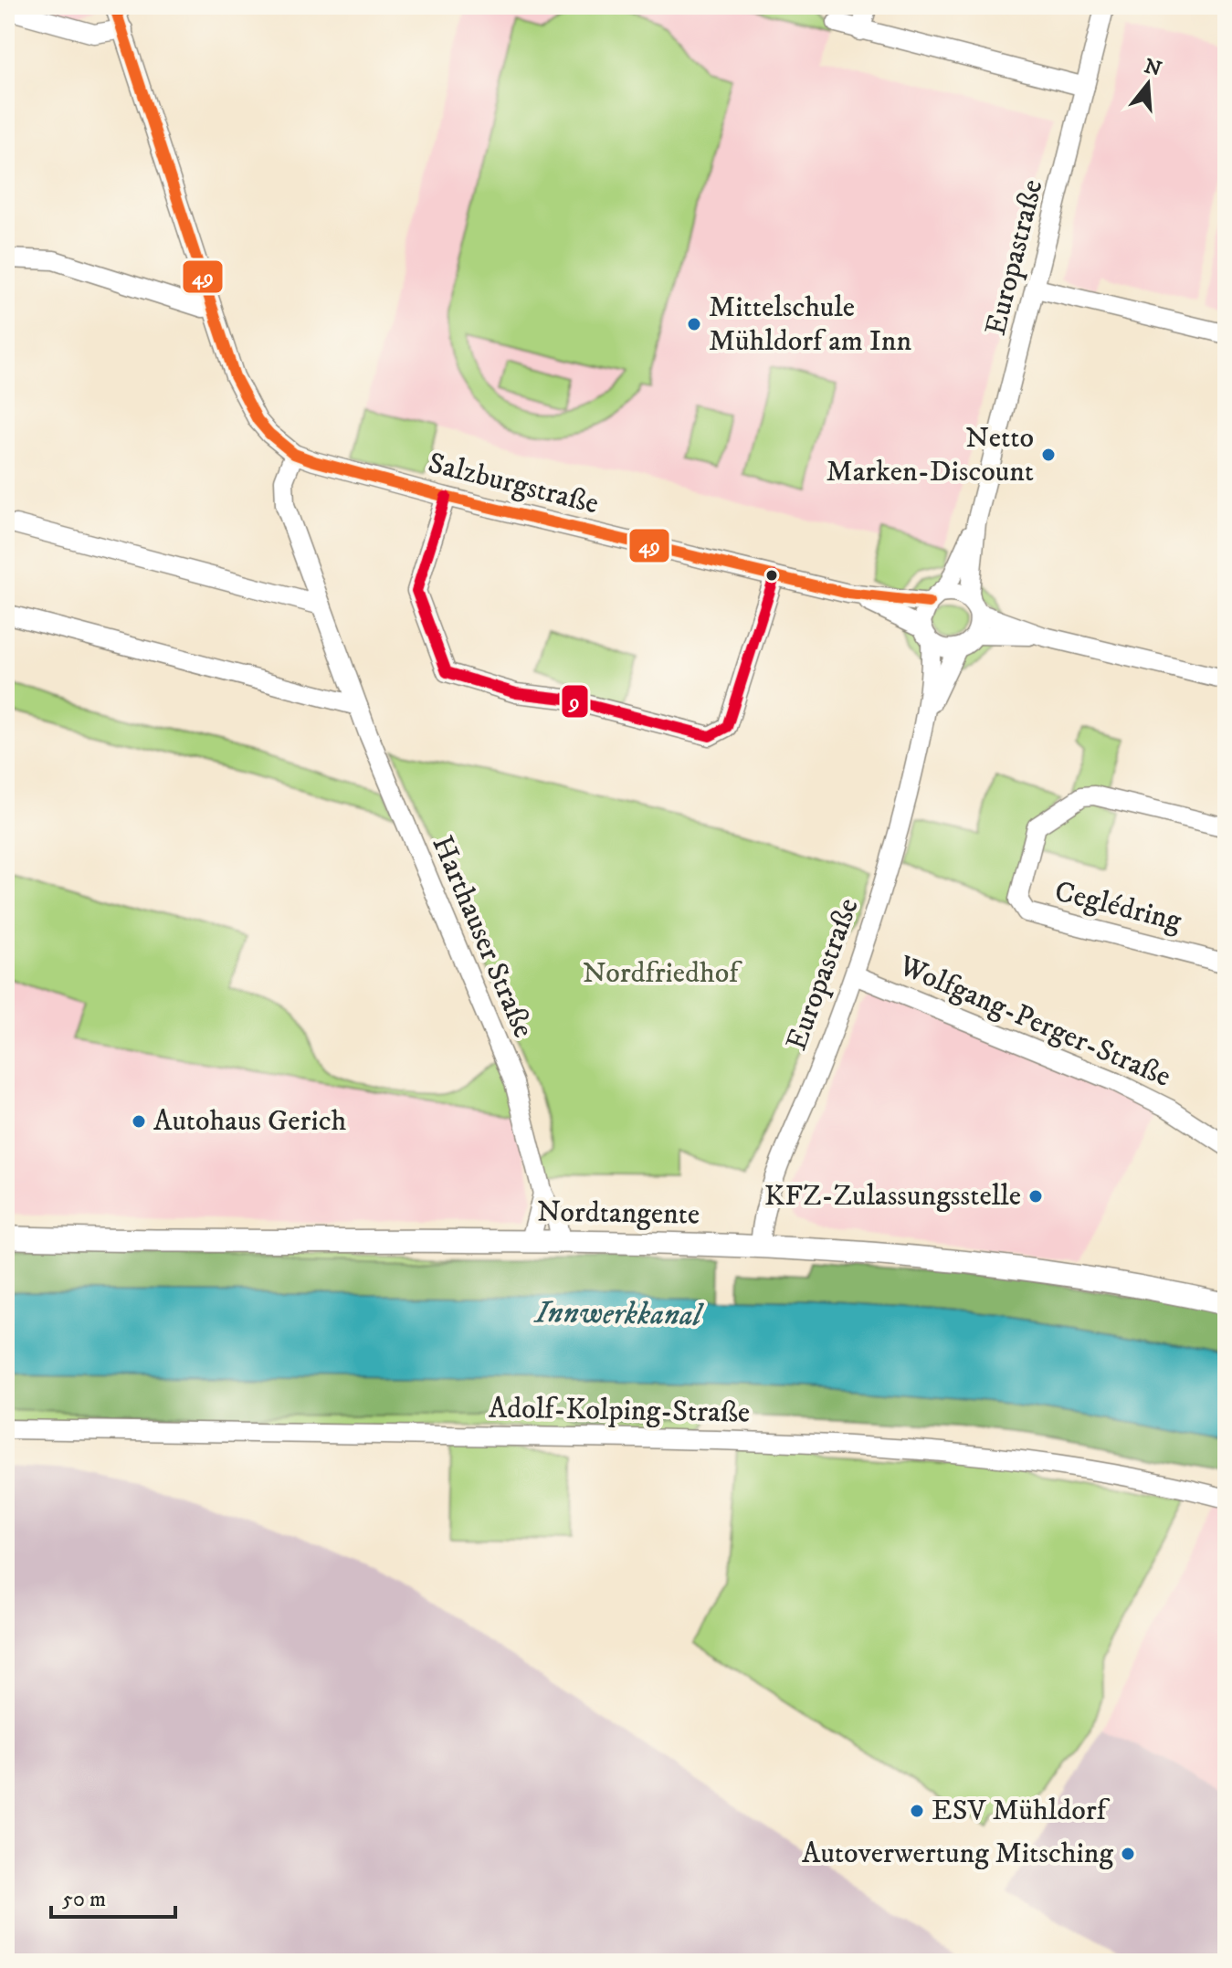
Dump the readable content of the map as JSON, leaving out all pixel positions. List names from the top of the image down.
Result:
{
  "streets": {
    "main road": ["Nordtangente"],
    "street": [
      "Europastraße",
      "Salzburgstraße",
      "Ceglédring",
      "Harthauser Straße",
      "Wolfgang-Perger-Straße",
      "Adolf-Kolping-Straße"
    ]
  },
  "crossings": [
    ["Europastraße", "Salzburgstraße"],
    ["Europastraße", "Wolfgang-Perger-Straße"],
    ["Europastraße", "Nordtangente"],
    ["Salzburgstraße", "Harthauser Straße"],
    ["Harthauser Straße", "Nordtangente"]
  ],
  "water": ["Innwerkkanal"],
  "parks": ["Nordfriedhof"],
  "places": [
    "Mittelschule Mühldorf am Inn",
    "Netto Marken-Discount",
    "Autohaus Gerich",
    "KFZ-Zulassungsstelle",
    "ESV Mühldorf",
    "Autoverwertung Mitsching"
  ],
  "lines": ["transit line 49", "transit line 9"],
  "scale_bar": "50 m",
  "north": "top"
}
